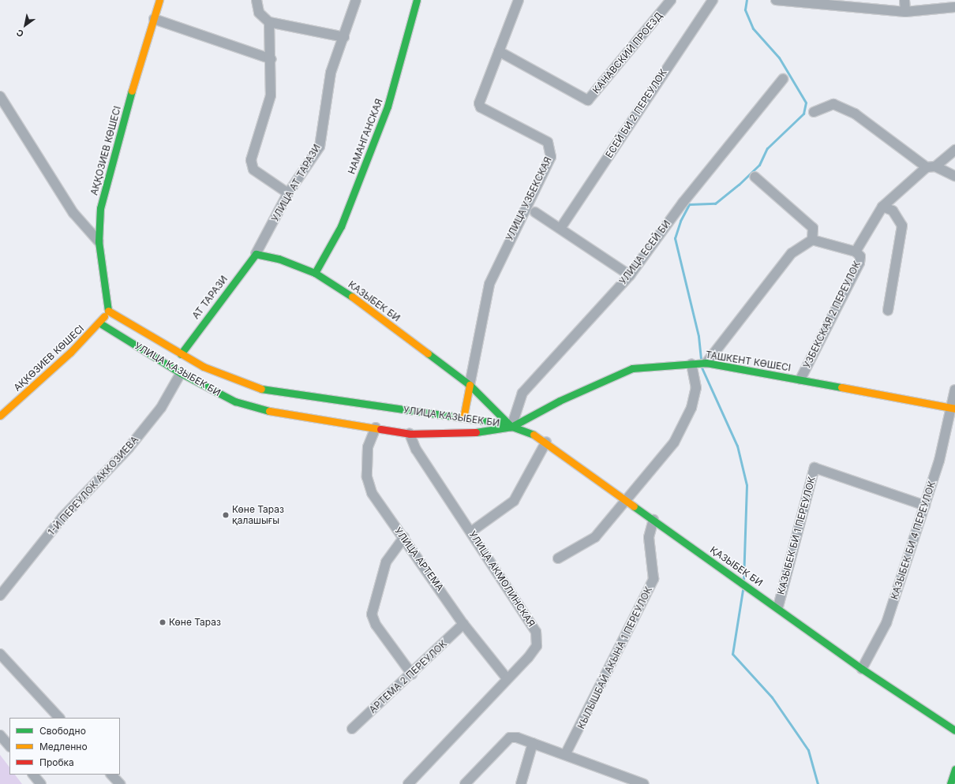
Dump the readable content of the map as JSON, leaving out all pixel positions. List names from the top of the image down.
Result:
{
  "streets": {
    "main road": [
      "НАМАНГАНСКАЯ",
      "АҚҚОЗИЕВ КӨШЕСІ",
      "АТ ТАРАЗИ",
      "КАЗЫБЕК БИ",
      "АҚКӨЗИЕВ КӨШЕСІ",
      "ТАШКЕНТ КӨШЕСІ",
      "УЛИЦА КАЗЫБЕК БИ",
      "ҚАЗЫБЕК БИ"
    ],
    "street": [
      "КАНАВСКИЙ ПРОЕЗД",
      "ЕСЕЙ БИ 2 ПЕРЕУЛОК",
      "УЛИЦА АТ ТАРАЗИ",
      "УЛИЦА УЗБЕКСКАЯ",
      "УЛИЦА ЕСЕЙ БИ",
      "УЗБЕКСКАЯ 2 ПЕРЕУЛОК",
      "1-Й ПЕРЕУЛОК АККОЗИЕВА",
      "КАЗЫБЕК БИ 1 ПЕРЕУЛОК",
      "КАЗЫБЕК БИ 4 ПЕРЕУЛОК",
      "УЛИЦА АРТЕМА",
      "УЛИЦА АКМОЛИНСКАЯ",
      "КЫЛЫШБАЙ АКЫНА 1 ПЕРЕУЛОК",
      "АРТЕМА 2 ПЕРЕУЛОК"
    ]
  },
  "crossings": [
    ["КАНАВСКИЙ ПРОЕЗД", "УЛИЦА УЗБЕКСКАЯ"],
    ["НАМАНГАНСКАЯ", "КАЗЫБЕК БИ"],
    ["АҚҚОЗИЕВ КӨШЕСІ", "АҚКӨЗИЕВ КӨШЕСІ"],
    ["АҚҚОЗИЕВ КӨШЕСІ", "УЛИЦА КАЗЫБЕК БИ"],
    ["УЛИЦА АТ ТАРАЗИ", "АТ ТАРАЗИ"],
    ["УЛИЦА АТ ТАРАЗИ", "КАЗЫБЕК БИ"],
    ["УЛИЦА УЗБЕКСКАЯ", "КАЗЫБЕК БИ"],
    ["УЛИЦА ЕСЕЙ БИ", "КАЗЫБЕК БИ"],
    ["УЛИЦА ЕСЕЙ БИ", "ТАШКЕНТ КӨШЕСІ"],
    ["УЛИЦА ЕСЕЙ БИ", "УЛИЦА КАЗЫБЕК БИ"],
    ["УЛИЦА ЕСЕЙ БИ", "ҚАЗЫБЕК БИ"],
    ["АТ ТАРАЗИ", "КАЗЫБЕК БИ"],
    ["АТ ТАРАЗИ", "УЛИЦА КАЗЫБЕК БИ"],
    ["КАЗЫБЕК БИ", "ТАШКЕНТ КӨШЕСІ"],
    ["КАЗЫБЕК БИ", "УЛИЦА КАЗЫБЕК БИ"],
    ["КАЗЫБЕК БИ", "ҚАЗЫБЕК БИ"],
    ["УЗБЕКСКАЯ 2 ПЕРЕУЛОК", "ТАШКЕНТ КӨШЕСІ"],
    ["АҚКӨЗИЕВ КӨШЕСІ", "УЛИЦА КАЗЫБЕК БИ"],
    ["ТАШКЕНТ КӨШЕСІ", "УЛИЦА КАЗЫБЕК БИ"],
    ["ТАШКЕНТ КӨШЕСІ", "КАЗЫБЕК БИ 4 ПЕРЕУЛОК"],
    ["ТАШКЕНТ КӨШЕСІ", "ҚАЗЫБЕК БИ"],
    ["УЛИЦА КАЗЫБЕК БИ", "1-Й ПЕРЕУЛОК АККОЗИЕВА"],
    ["УЛИЦА КАЗЫБЕК БИ", "УЛИЦА АРТЕМА"],
    ["УЛИЦА КАЗЫБЕК БИ", "ҚАЗЫБЕК БИ"],
    ["УЛИЦА КАЗЫБЕК БИ", "УЛИЦА АКМОЛИНСКАЯ"],
    ["КАЗЫБЕК БИ 1 ПЕРЕУЛОК", "КАЗЫБЕК БИ 4 ПЕРЕУЛОК"],
    ["КАЗЫБЕК БИ 1 ПЕРЕУЛОК", "ҚАЗЫБЕК БИ"],
    ["КАЗЫБЕК БИ 4 ПЕРЕУЛОК", "ҚАЗЫБЕК БИ"],
    ["УЛИЦА АРТЕМА", "УЛИЦА АКМОЛИНСКАЯ"],
    ["УЛИЦА АРТЕМА", "АРТЕМА 2 ПЕРЕУЛОК"],
    ["ҚАЗЫБЕК БИ", "КЫЛЫШБАЙ АКЫНА 1 ПЕРЕУЛОК"]
  ],
  "places": ["Көне Тараз қалашығы", "Көне Тараз"],
  "legend": ["Свободно", "Медленно", "Пробка"],
  "north": "bottom left"
}
